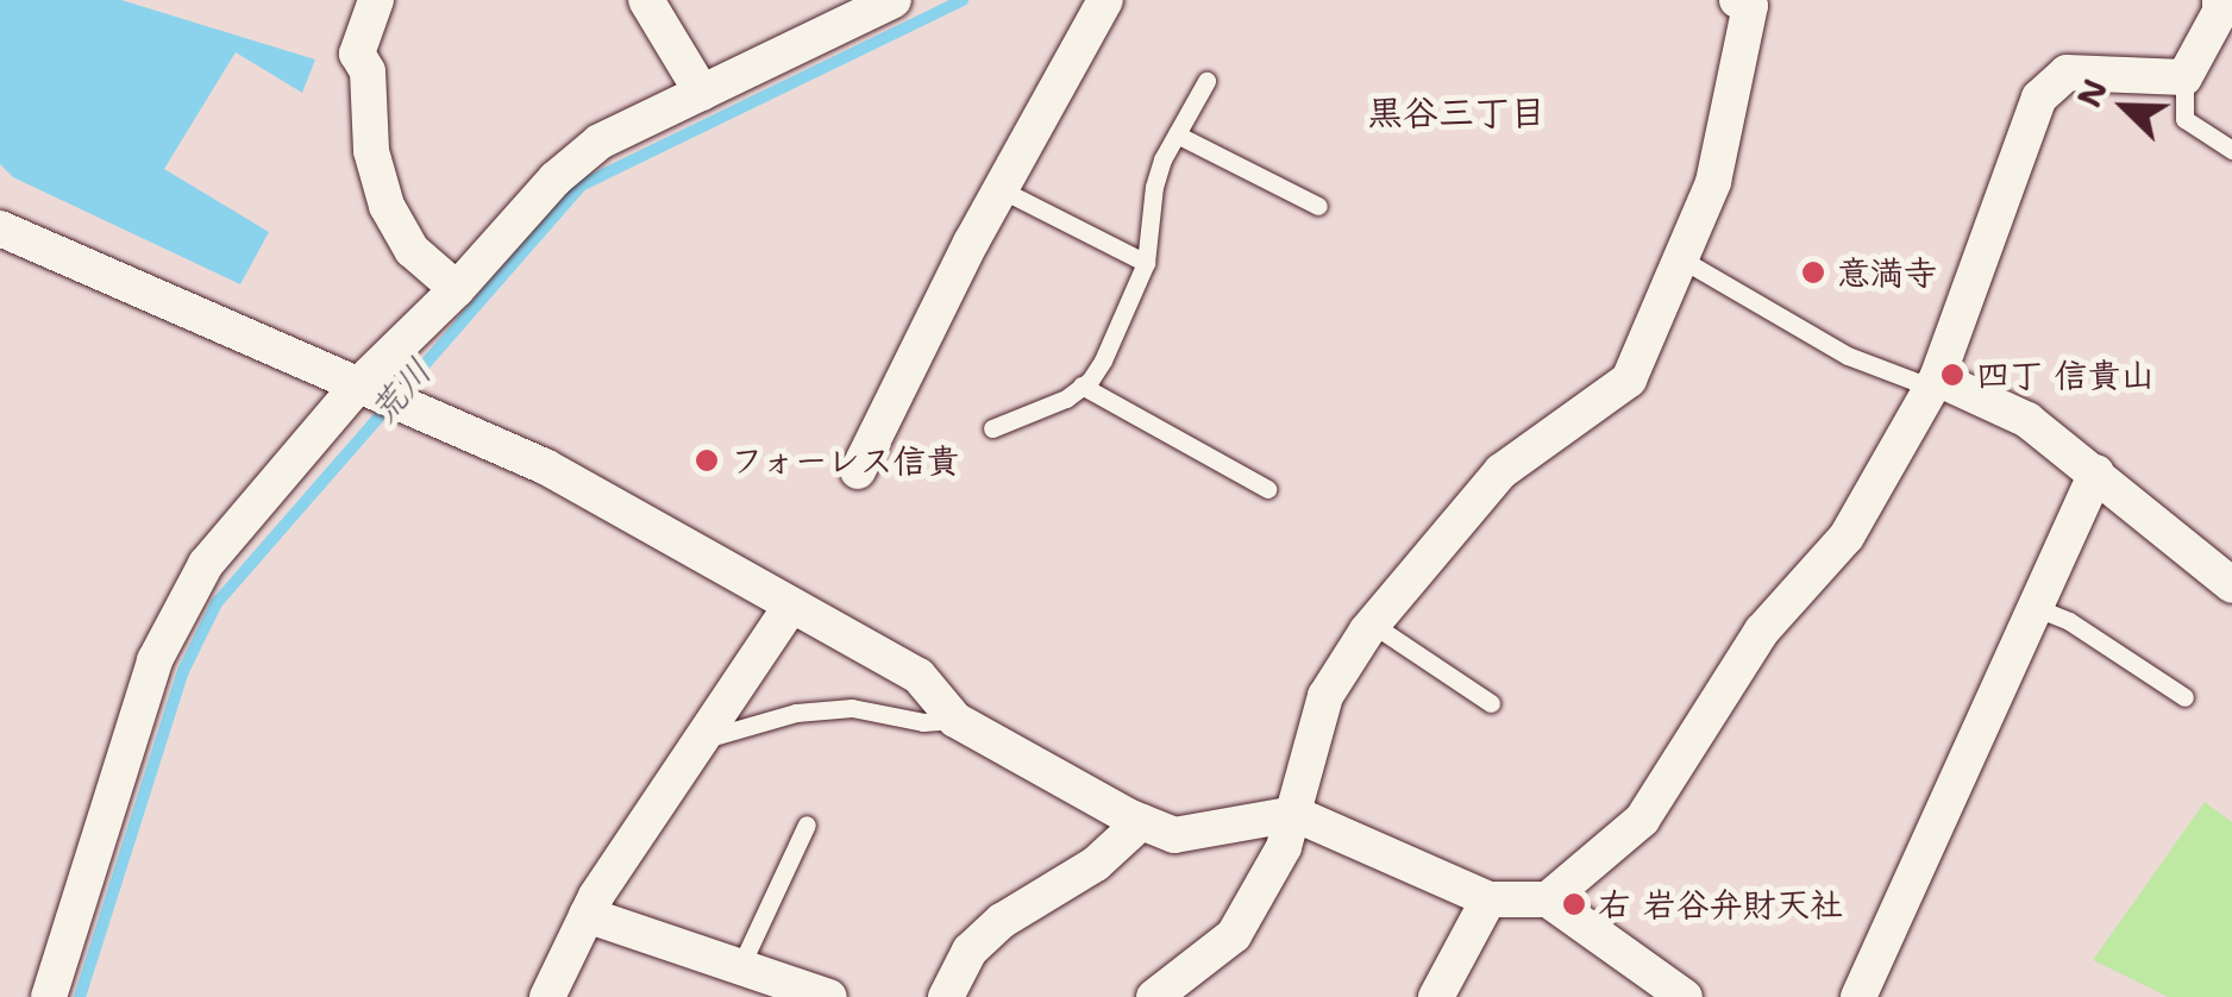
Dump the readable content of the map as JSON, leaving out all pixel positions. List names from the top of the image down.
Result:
{
  "districts": ["黒谷三丁目"],
  "water": ["荒川"],
  "places": [
    "意満寺",
    "四丁 信貴山",
    "フォーレス信貴",
    "右 岩谷弁財天社"
  ],
  "north": "top left"
}
